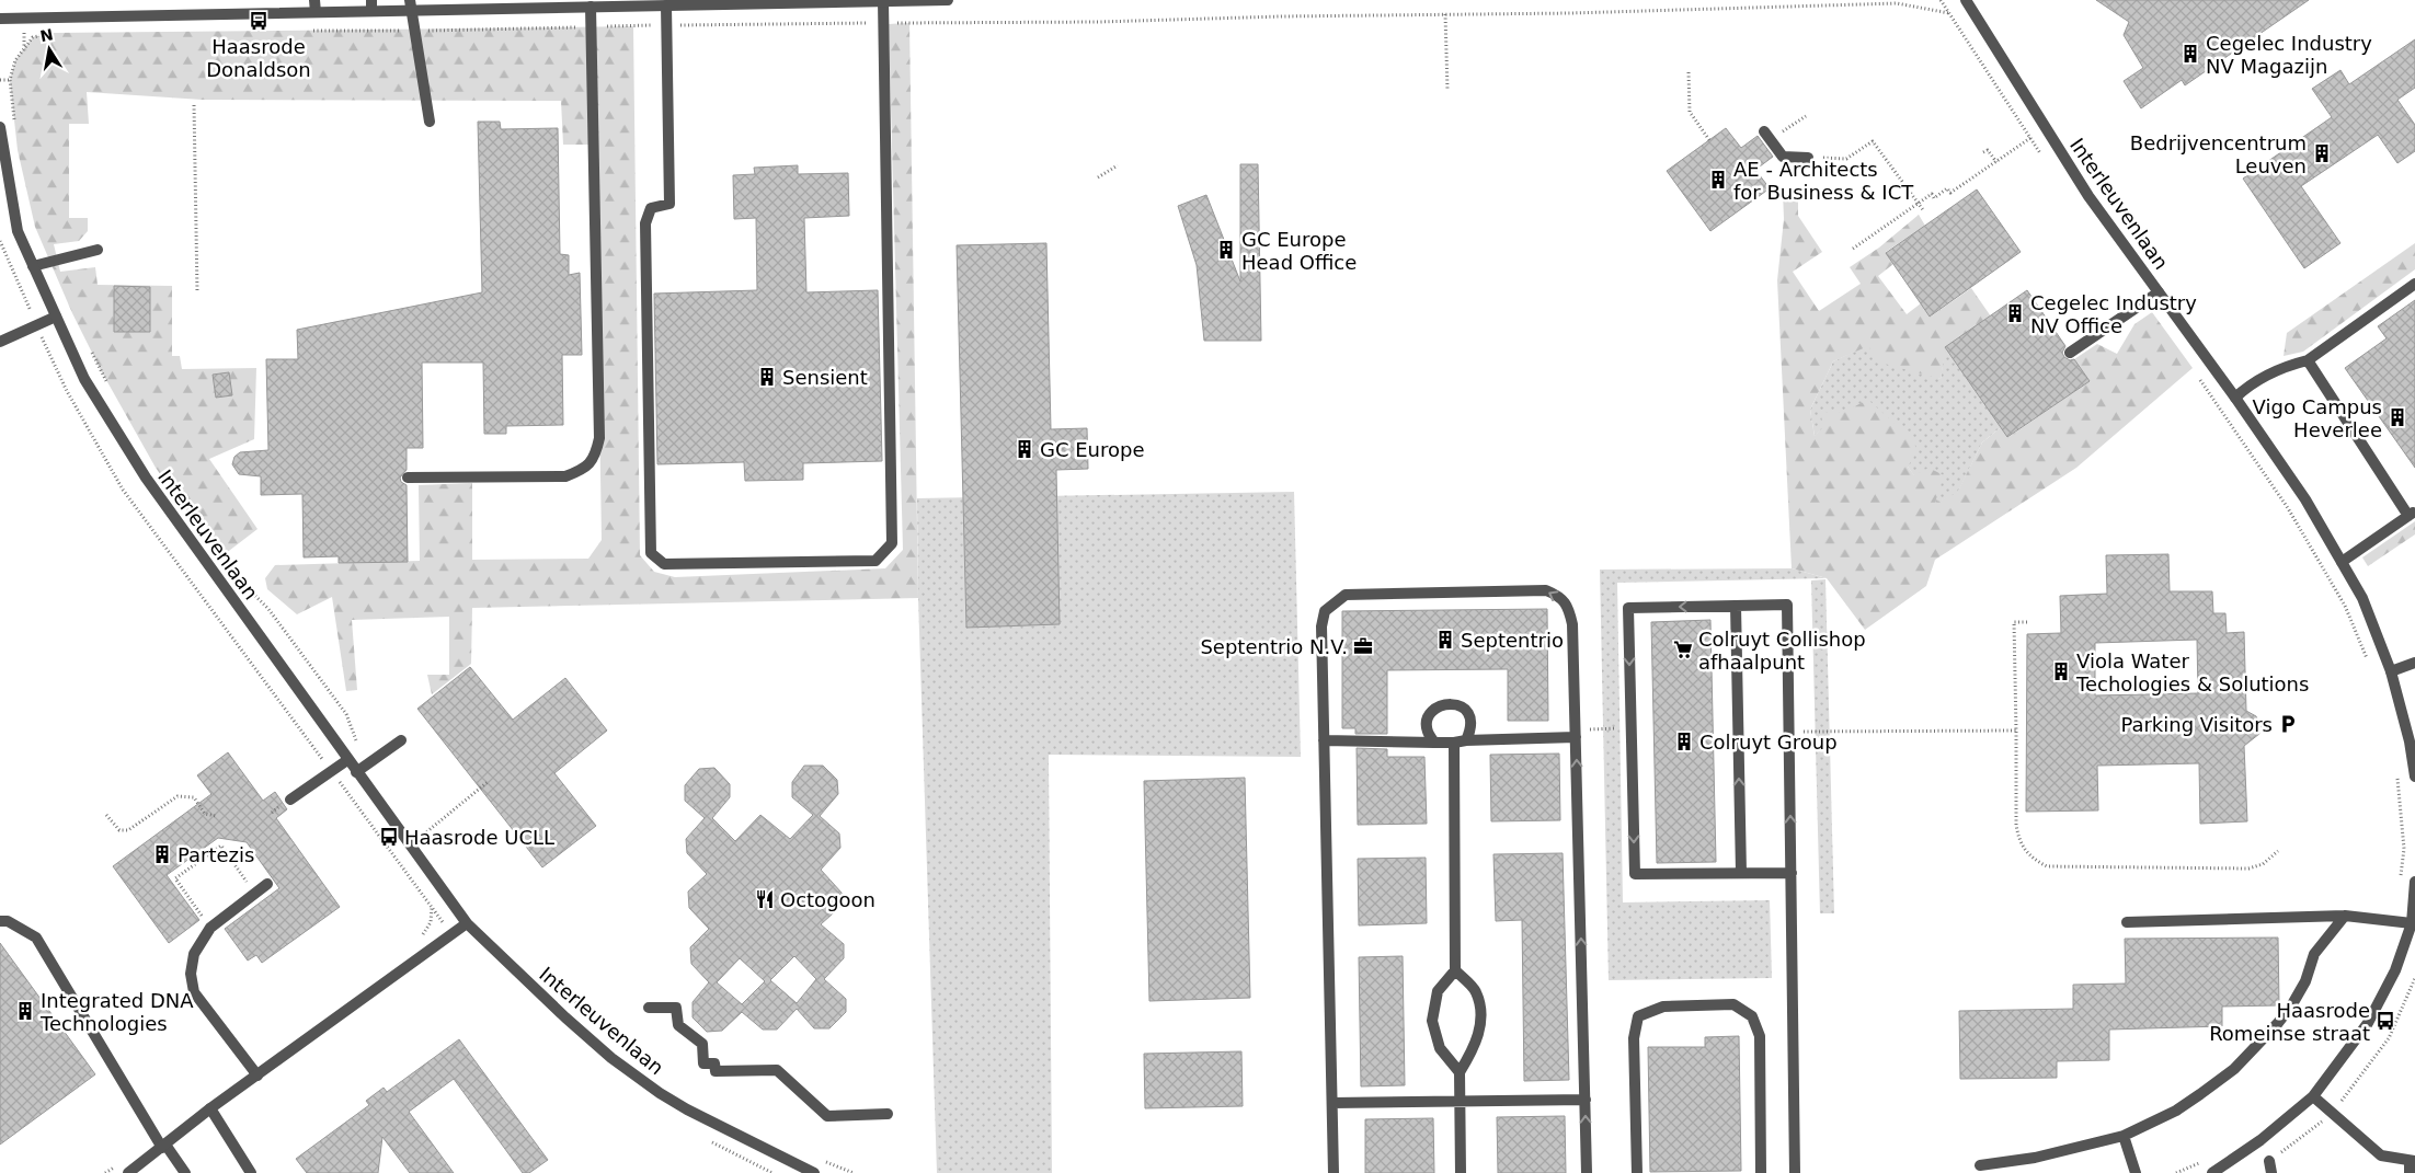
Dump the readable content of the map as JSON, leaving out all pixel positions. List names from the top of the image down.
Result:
{
  "streets": {
    "street": ["Interleuvenlaan"]
  },
  "places": {
    "bus stop": ["Haasrode Donaldson", "Haasrode UCLL", "Haasrode Romeinse straat"],
    "building": [
      "Cegelec Industry NV Magazijn",
      "Bedrijvencentrum Leuven",
      "AE - Architects for Business & ICT",
      "GC Europe Head Office",
      "Cegelec Industry NV Office",
      "Sensient",
      "Vigo Campus Heverlee",
      "GC Europe",
      "Septentrio",
      "Viola Water Techologies & Solutions",
      "Colruyt Group",
      "Partezis",
      "Integrated DNA Technologies"
    ],
    "office": ["Septentrio N.V."],
    "supermarket": ["Colruyt Collishop afhaalpunt"],
    "parking": ["Parking Visitors"],
    "restaurant": ["Octogoon"]
  },
  "north": "top"
}
